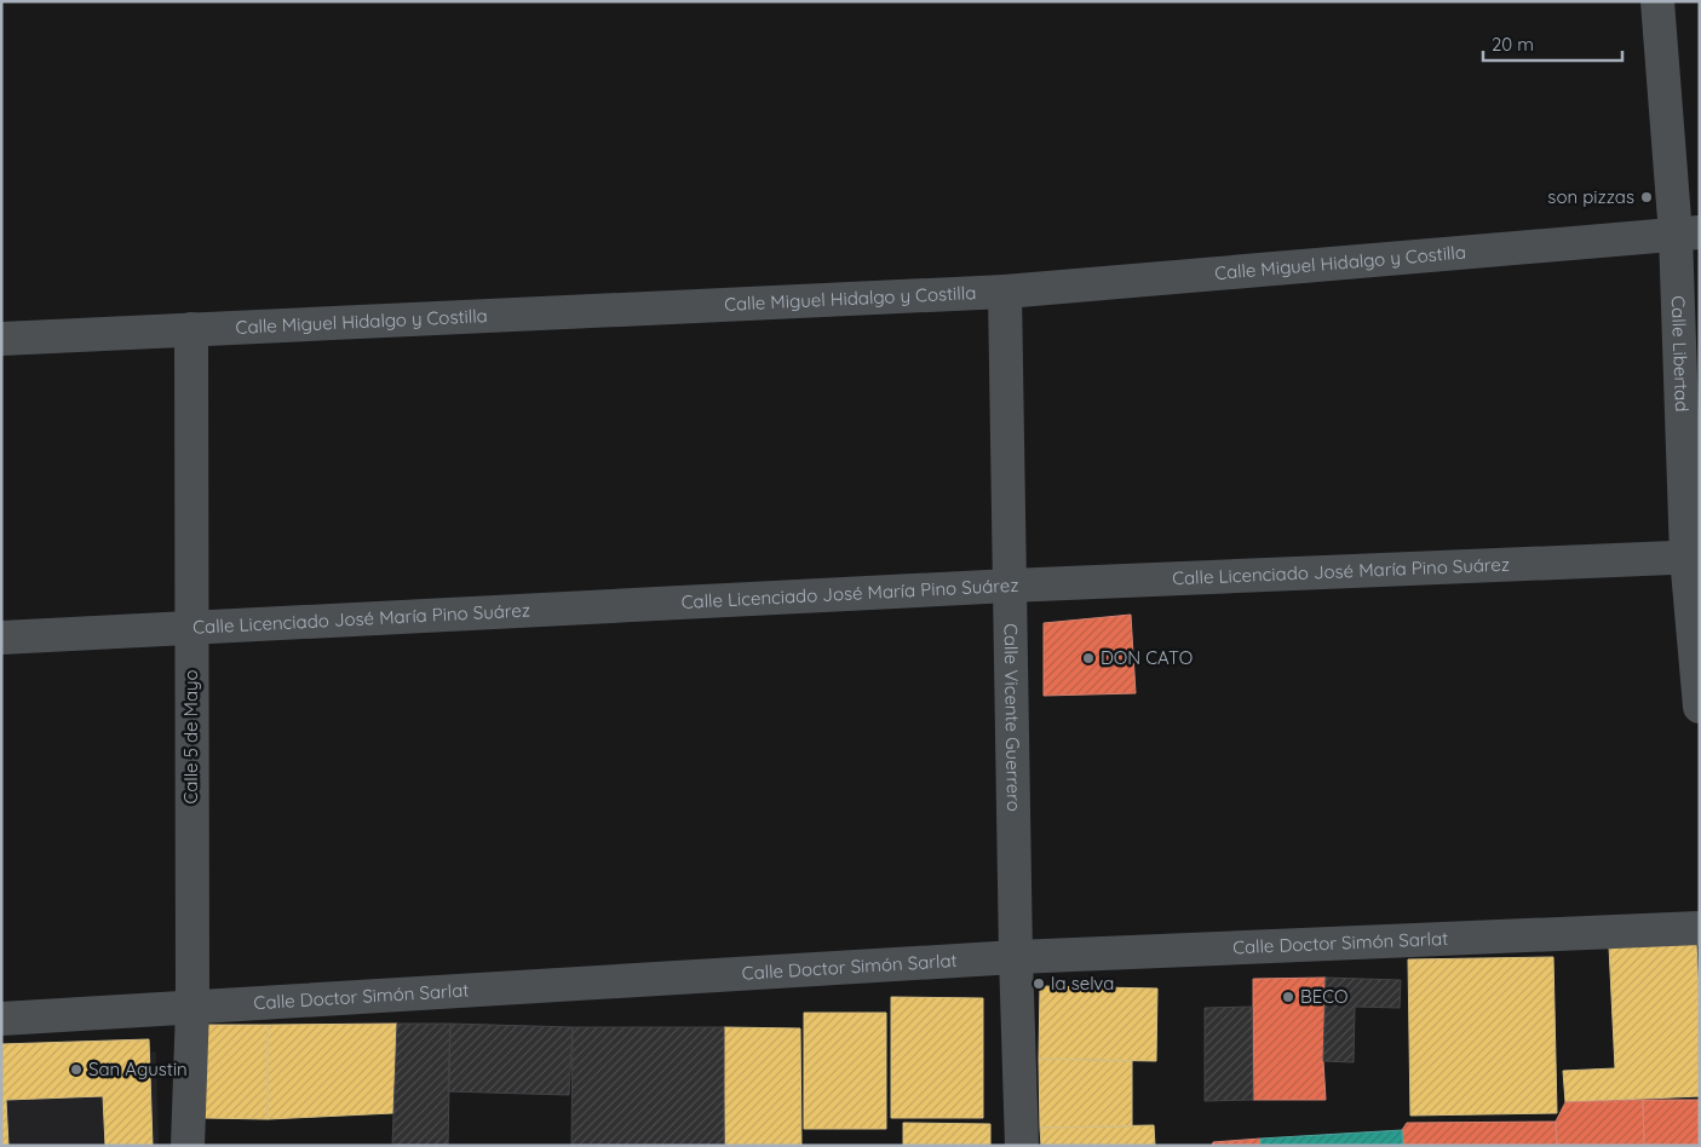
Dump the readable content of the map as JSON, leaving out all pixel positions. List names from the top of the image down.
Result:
{
  "streets": {
    "street": [
      "Calle Miguel Hidalgo y Costilla",
      "Calle Libertad",
      "Calle Licenciado José María Pino Suárez",
      "Calle Vicente Guerrero",
      "Calle 5 de Mayo",
      "Calle Doctor Simón Sarlat"
    ]
  },
  "crossings": [
    ["Calle Miguel Hidalgo y Costilla", "Calle Libertad"],
    ["Calle Miguel Hidalgo y Costilla", "Calle Vicente Guerrero"],
    ["Calle Miguel Hidalgo y Costilla", "Calle 5 de Mayo"],
    ["Calle Libertad", "Calle Licenciado José María Pino Suárez"],
    ["Calle Licenciado José María Pino Suárez", "Calle Vicente Guerrero"],
    ["Calle Licenciado José María Pino Suárez", "Calle 5 de Mayo"],
    ["Calle Vicente Guerrero", "Calle Doctor Simón Sarlat"],
    ["Calle 5 de Mayo", "Calle Doctor Simón Sarlat"]
  ],
  "places": [
    "son pizzas",
    "DON CATO",
    "la selva",
    "BECO",
    "San Agustin"
  ],
  "scale_bar": "20 m"
}
